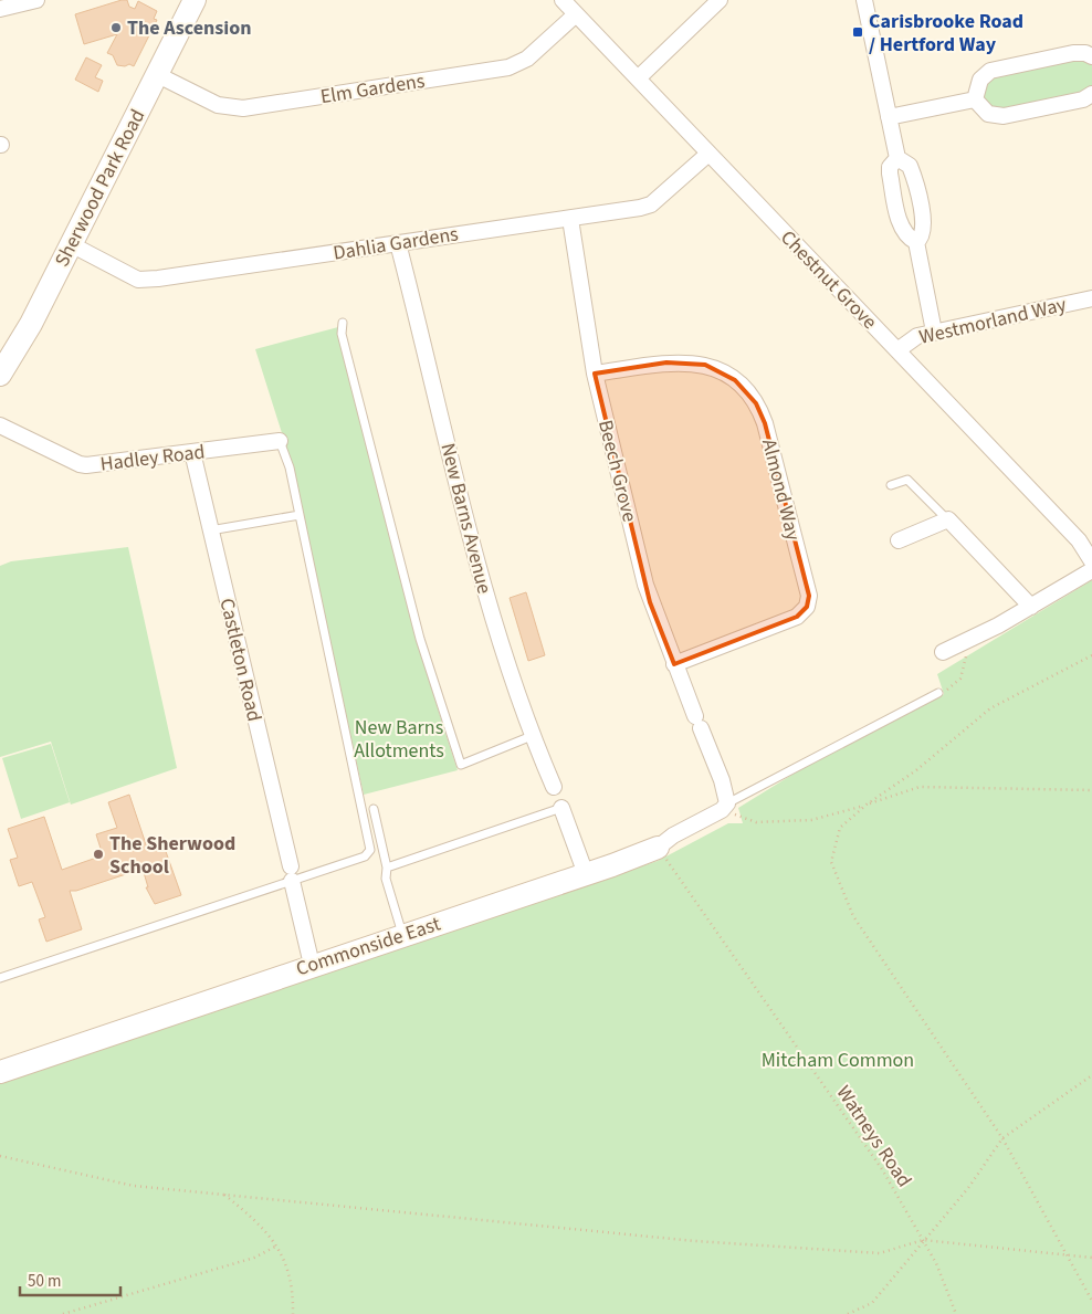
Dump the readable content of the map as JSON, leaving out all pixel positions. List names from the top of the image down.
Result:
{
  "streets": {
    "street": [
      "Elm Gardens",
      "Sherwood Park Road",
      "Dahlia Gardens",
      "Chestnut Grove",
      "Westmorland Way",
      "Hadley Road",
      "Beech Grove",
      "Almond Way",
      "New Barns Avenue",
      "Castleton Road",
      "Commonside East"
    ],
    "path": ["Watneys Road"]
  },
  "crossings": [
    ["Elm Gardens", "Sherwood Park Road"],
    ["Elm Gardens", "Chestnut Grove"],
    ["Sherwood Park Road", "Dahlia Gardens"],
    ["Dahlia Gardens", "Chestnut Grove"],
    ["Dahlia Gardens", "Beech Grove"],
    ["Dahlia Gardens", "New Barns Avenue"],
    ["Chestnut Grove", "Westmorland Way"],
    ["Hadley Road", "Castleton Road"],
    ["Beech Grove", "Almond Way"],
    ["Beech Grove", "Commonside East"],
    ["Castleton Road", "Commonside East"],
    ["Commonside East", "Watneys Road"]
  ],
  "parks": ["New Barns Allotments", "Mitcham Common"],
  "places": {
    "other": ["The Ascension", "The Sherwood School"],
    "transit": ["Carisbrooke Road / Hertford Way"]
  },
  "scale_bar": "50 m"
}
